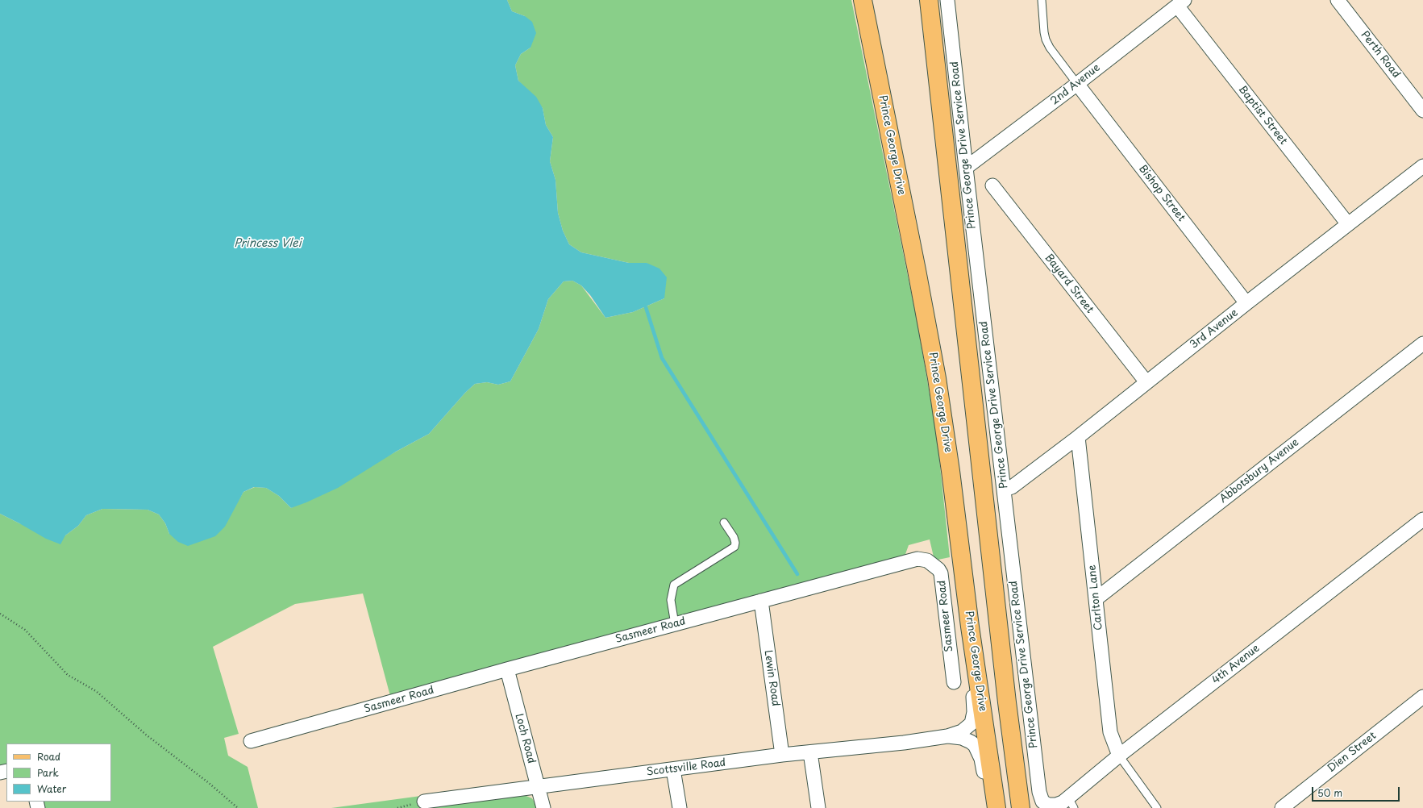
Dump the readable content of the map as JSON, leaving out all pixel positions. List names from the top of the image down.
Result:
{
  "streets": {
    "main road": ["Prince George Drive"],
    "street": [
      "Perth Road",
      "2nd Avenue",
      "Baptist Street",
      "Prince George Drive Service Road",
      "Bishop Street",
      "Bayard Street",
      "3rd Avenue",
      "Abbotsbury Avenue",
      "Carlton Lane",
      "Sasmeer Road",
      "4th Avenue",
      "Lewin Road",
      "Loch Road",
      "Dien Street",
      "Scottsville Road"
    ]
  },
  "crossings": [
    ["2nd Avenue", "Baptist Street"],
    ["2nd Avenue", "Prince George Drive Service Road"],
    ["2nd Avenue", "Bishop Street"],
    ["Baptist Street", "3rd Avenue"],
    ["Prince George Drive", "Scottsville Road"],
    ["Prince George Drive Service Road", "3rd Avenue"],
    ["Prince George Drive Service Road", "4th Avenue"],
    ["Bishop Street", "3rd Avenue"],
    ["Bayard Street", "3rd Avenue"],
    ["3rd Avenue", "Carlton Lane"],
    ["Abbotsbury Avenue", "Carlton Lane"],
    ["Carlton Lane", "4th Avenue"],
    ["Sasmeer Road", "Lewin Road"],
    ["Sasmeer Road", "Loch Road"],
    ["Lewin Road", "Scottsville Road"],
    ["Loch Road", "Scottsville Road"]
  ],
  "water": ["Princess Vlei"],
  "legend": ["Road", "Park", "Water"],
  "scale_bar": "50 m"
}
